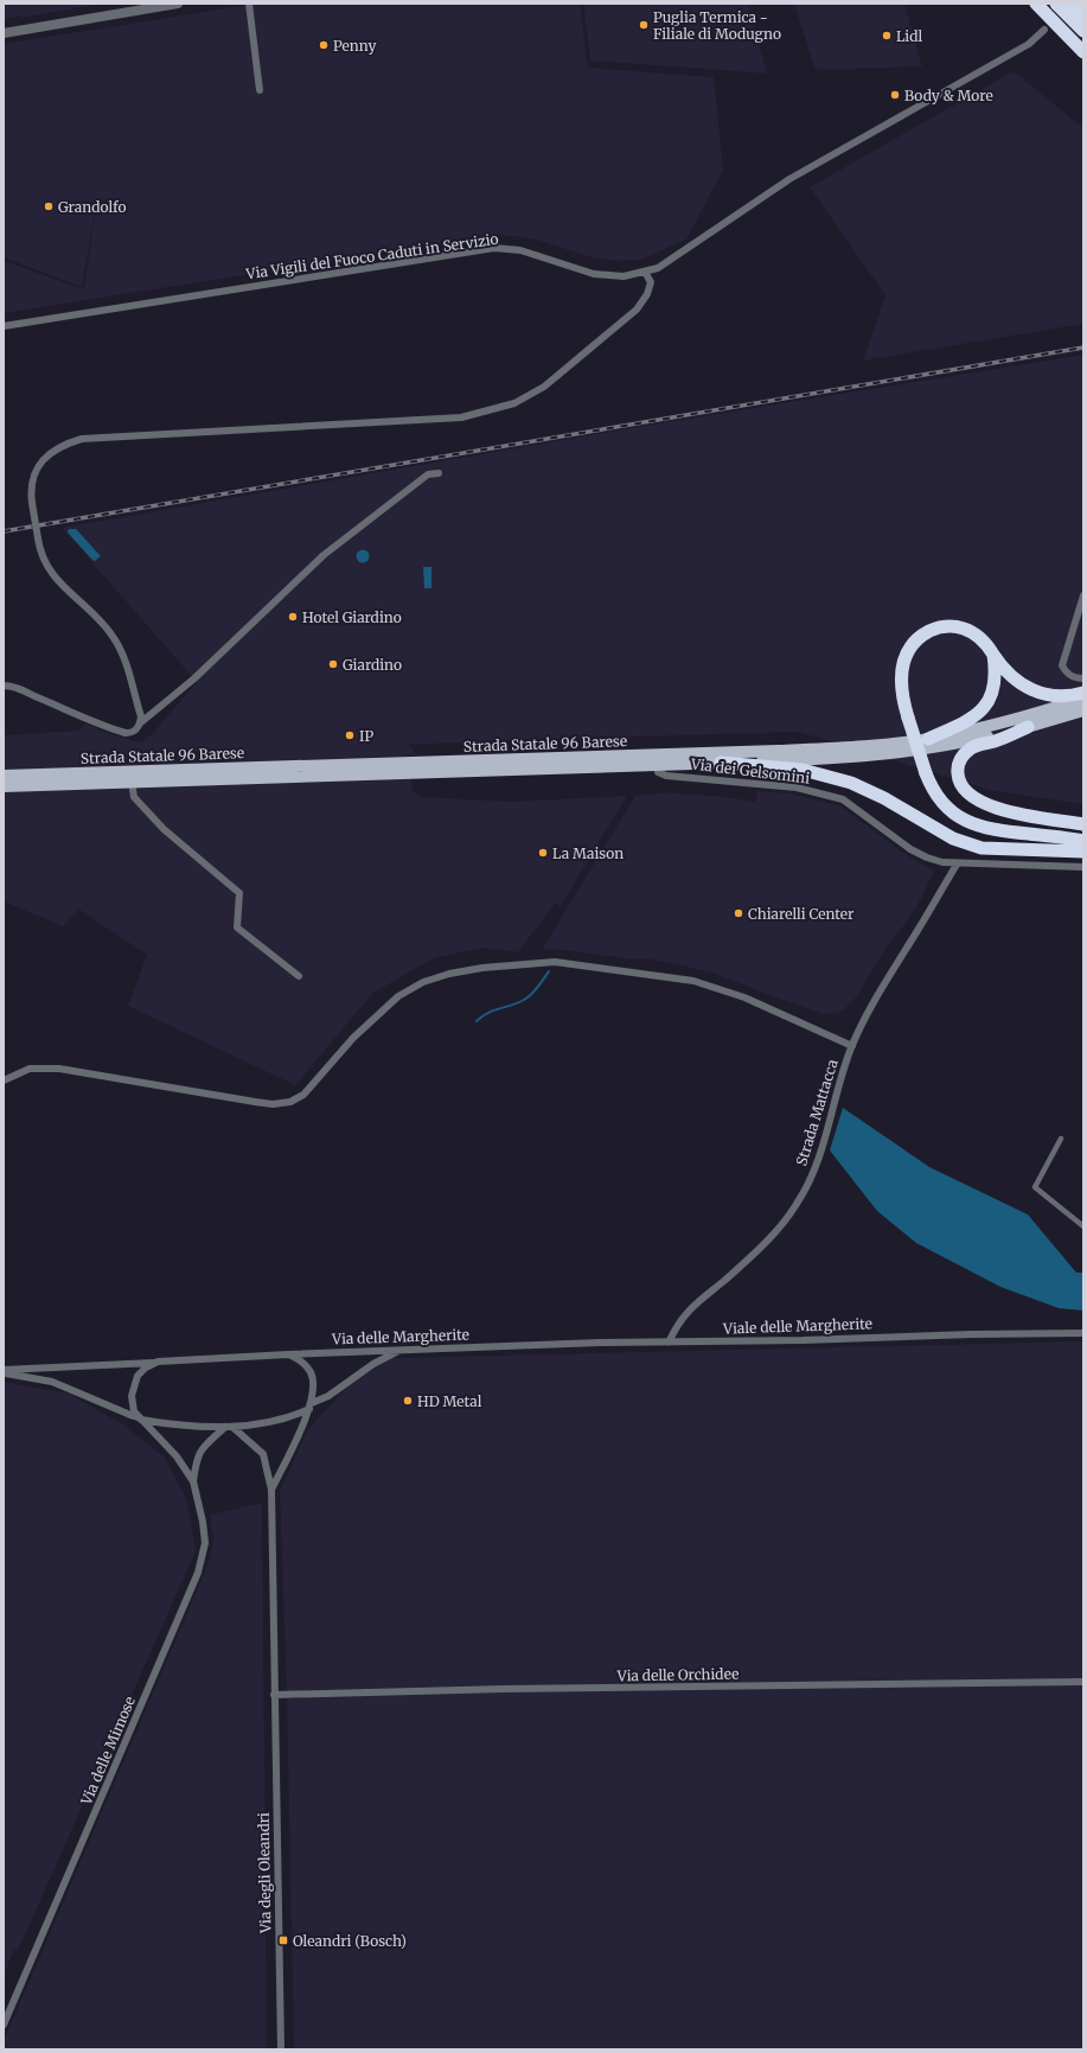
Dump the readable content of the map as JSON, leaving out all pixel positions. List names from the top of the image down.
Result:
{
  "streets": {
    "main road": ["Strada Statale 96 Barese"],
    "street": [
      "Via Vigili del Fuoco Caduti in Servizio",
      "Via dei Gelsomini",
      "Strada Mattacca",
      "Viale delle Margherite",
      "Via delle Margherite",
      "Via delle Orchidee",
      "Via delle Mimose",
      "Via degli Oleandri"
    ]
  },
  "crossings": [
    ["Strada Statale 96 Barese", "Via dei Gelsomini"],
    ["Via dei Gelsomini", "Strada Mattacca"],
    ["Strada Mattacca", "Viale delle Margherite"],
    ["Viale delle Margherite", "Via delle Margherite"],
    ["Via delle Orchidee", "Via degli Oleandri"]
  ],
  "places": {
    "other": [
      "Puglia Termica - Filiale di Modugno",
      "Lidl",
      "Penny",
      "Body & More",
      "Grandolfo",
      "Hotel Giardino",
      "Giardino",
      "IP",
      "La Maison",
      "Chiarelli Center",
      "HD Metal"
    ],
    "transit": ["Oleandri (Bosch)"]
  }
}
